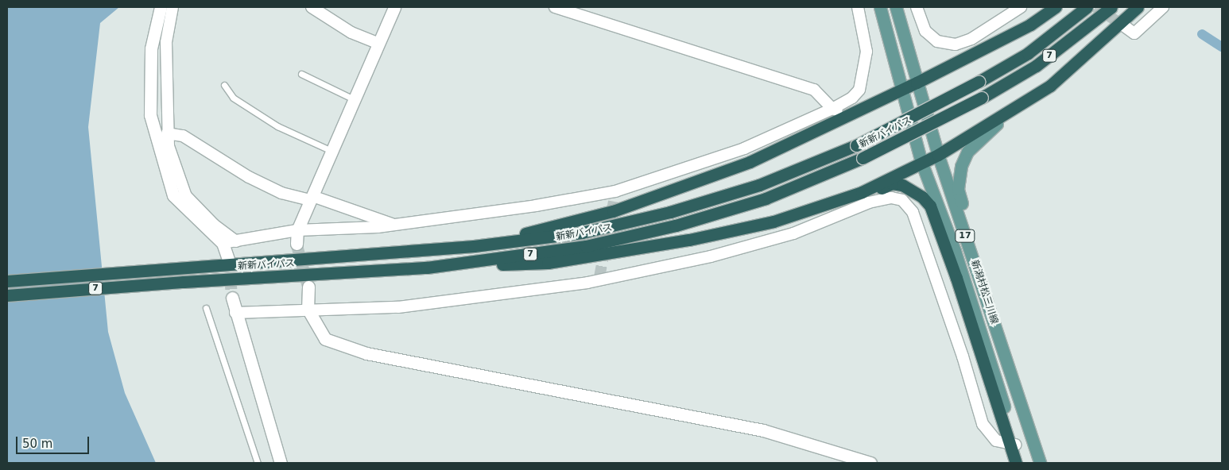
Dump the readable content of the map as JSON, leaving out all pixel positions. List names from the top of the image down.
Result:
{
  "streets": {
    "highway": ["7", "新新バイパス"],
    "main road": ["17", "新潟村松三川線"]
  },
  "scale_bar": "50 m"
}
